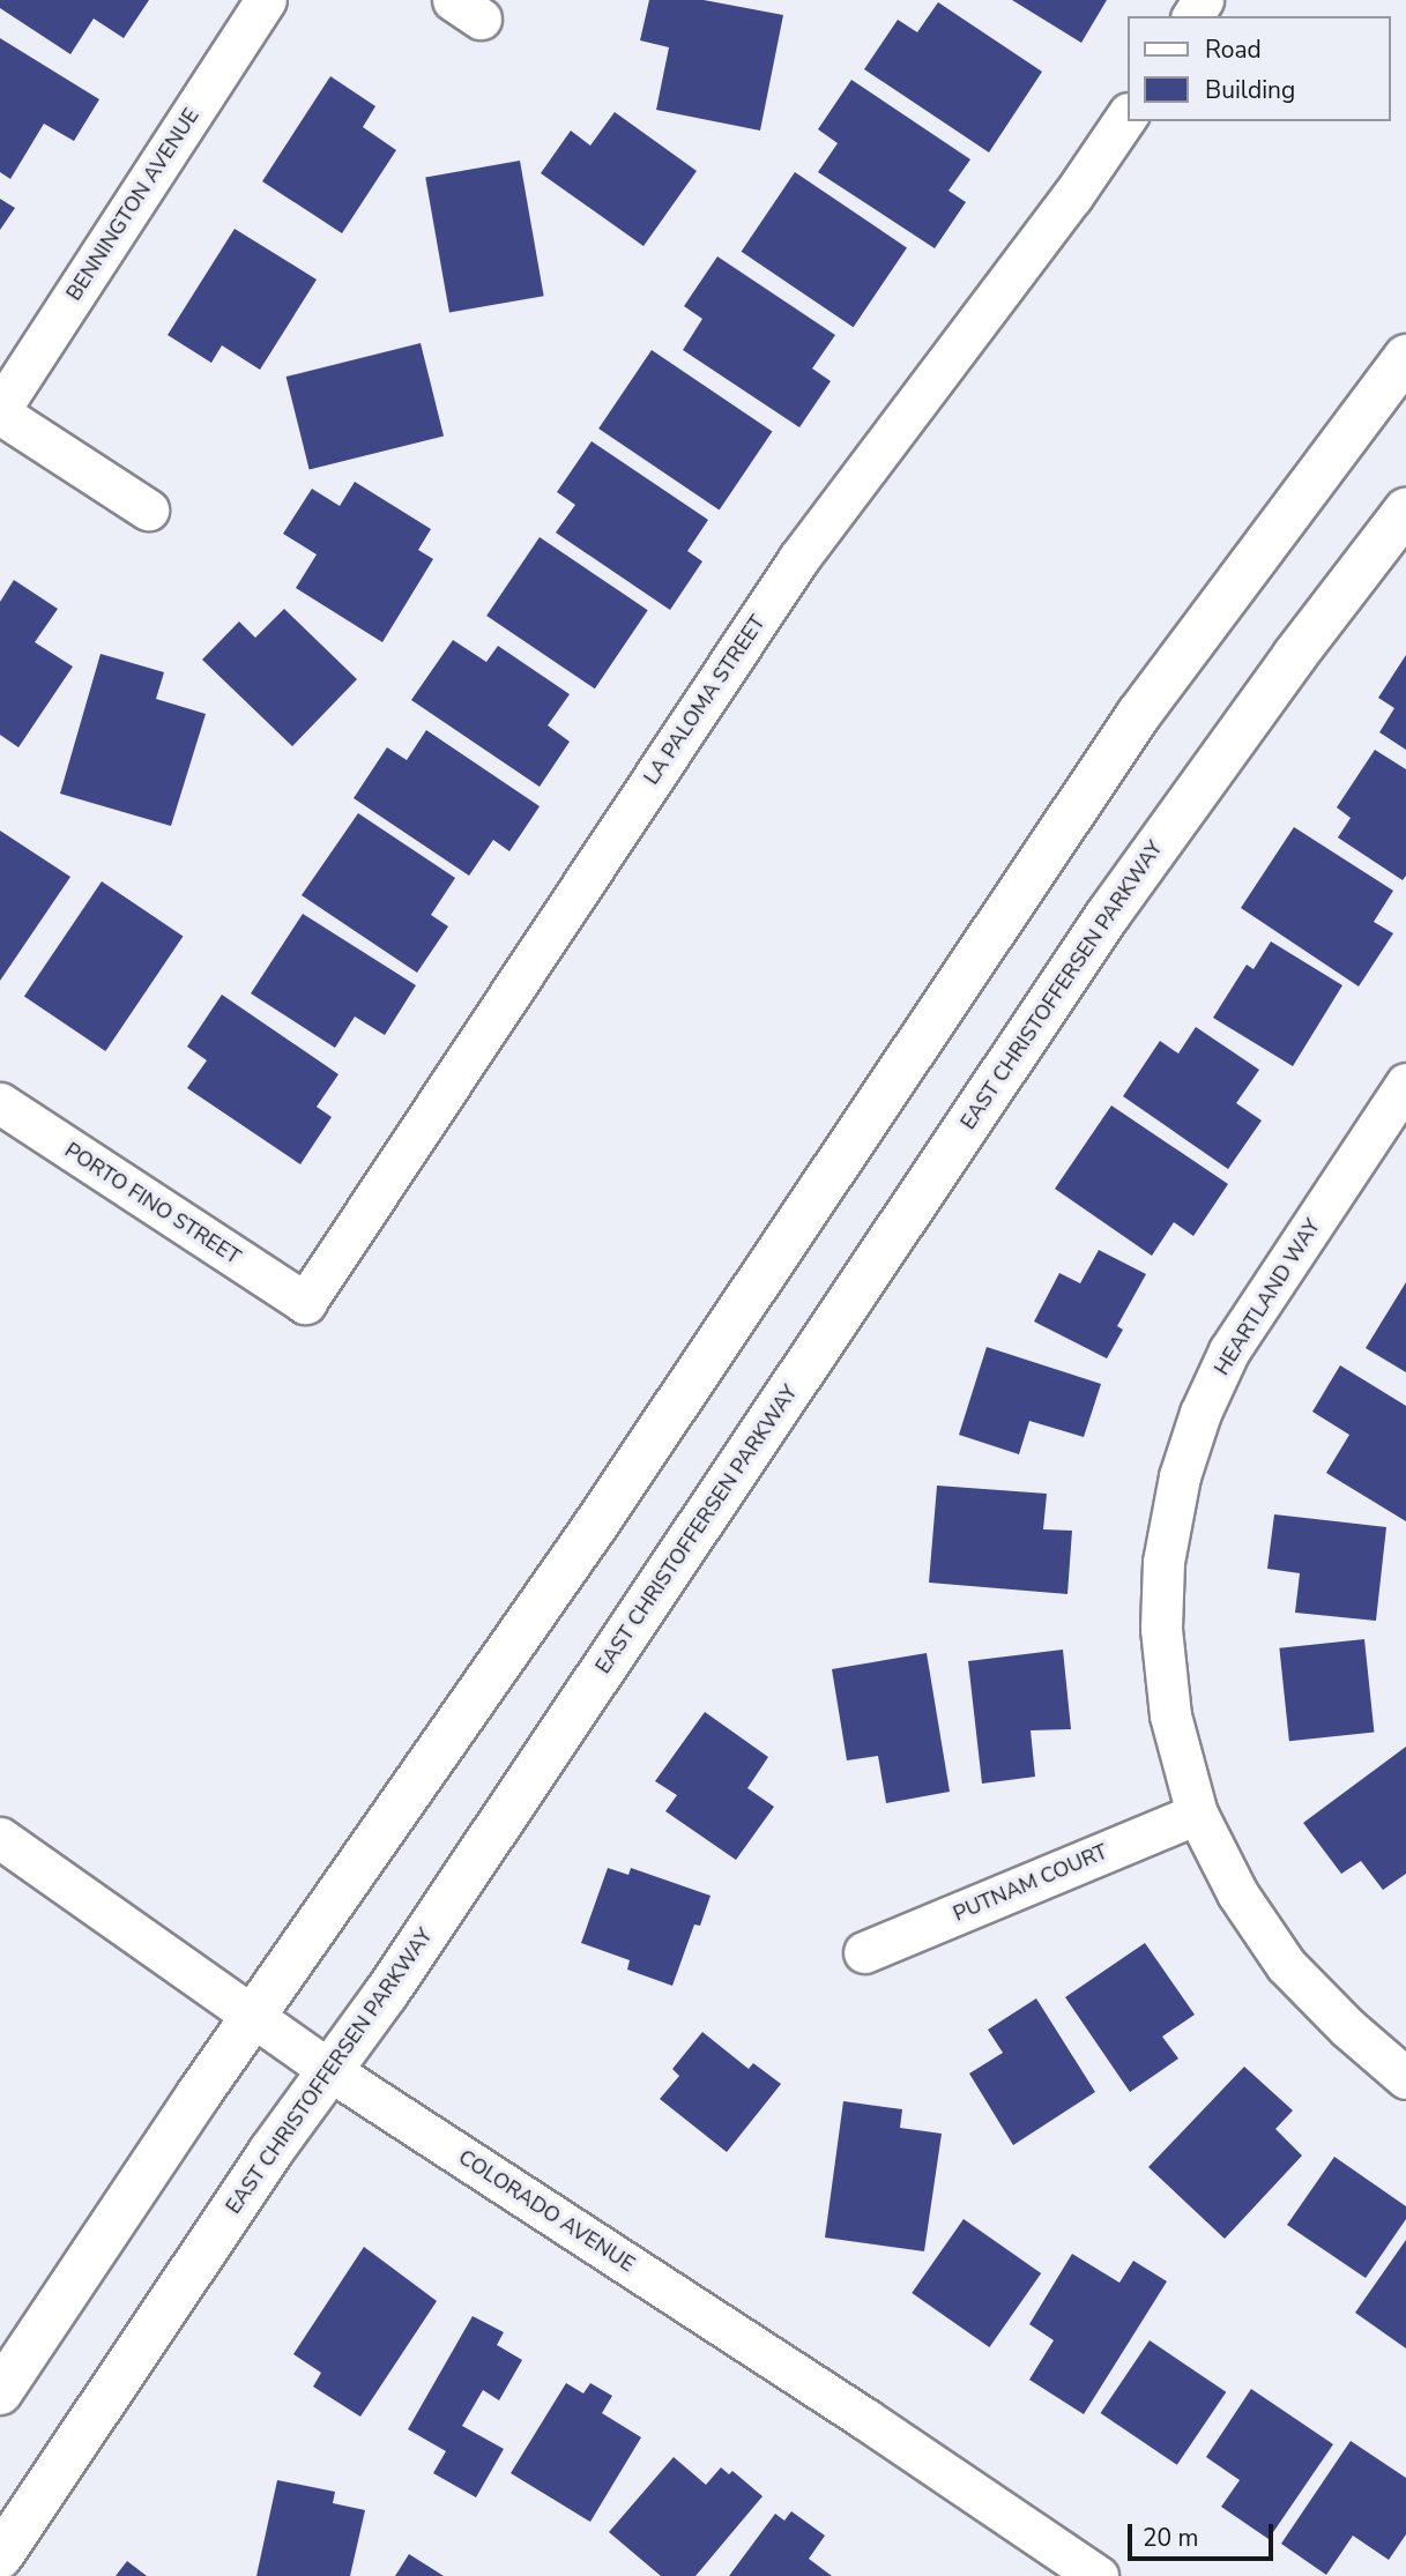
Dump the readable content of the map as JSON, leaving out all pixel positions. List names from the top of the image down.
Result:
{
  "streets": {
    "street": [
      "BENNINGTON AVENUE",
      "LA PALOMA STREET",
      "EAST CHRISTOFFERSEN PARKWAY",
      "PORTO FINO STREET",
      "HEARTLAND WAY",
      "PUTNAM COURT",
      "COLORADO AVENUE"
    ]
  },
  "crossings": [
    ["LA PALOMA STREET", "PORTO FINO STREET"],
    ["EAST CHRISTOFFERSEN PARKWAY", "COLORADO AVENUE"],
    ["HEARTLAND WAY", "PUTNAM COURT"]
  ],
  "legend": ["Road", "Building"],
  "scale_bar": "20 m"
}
